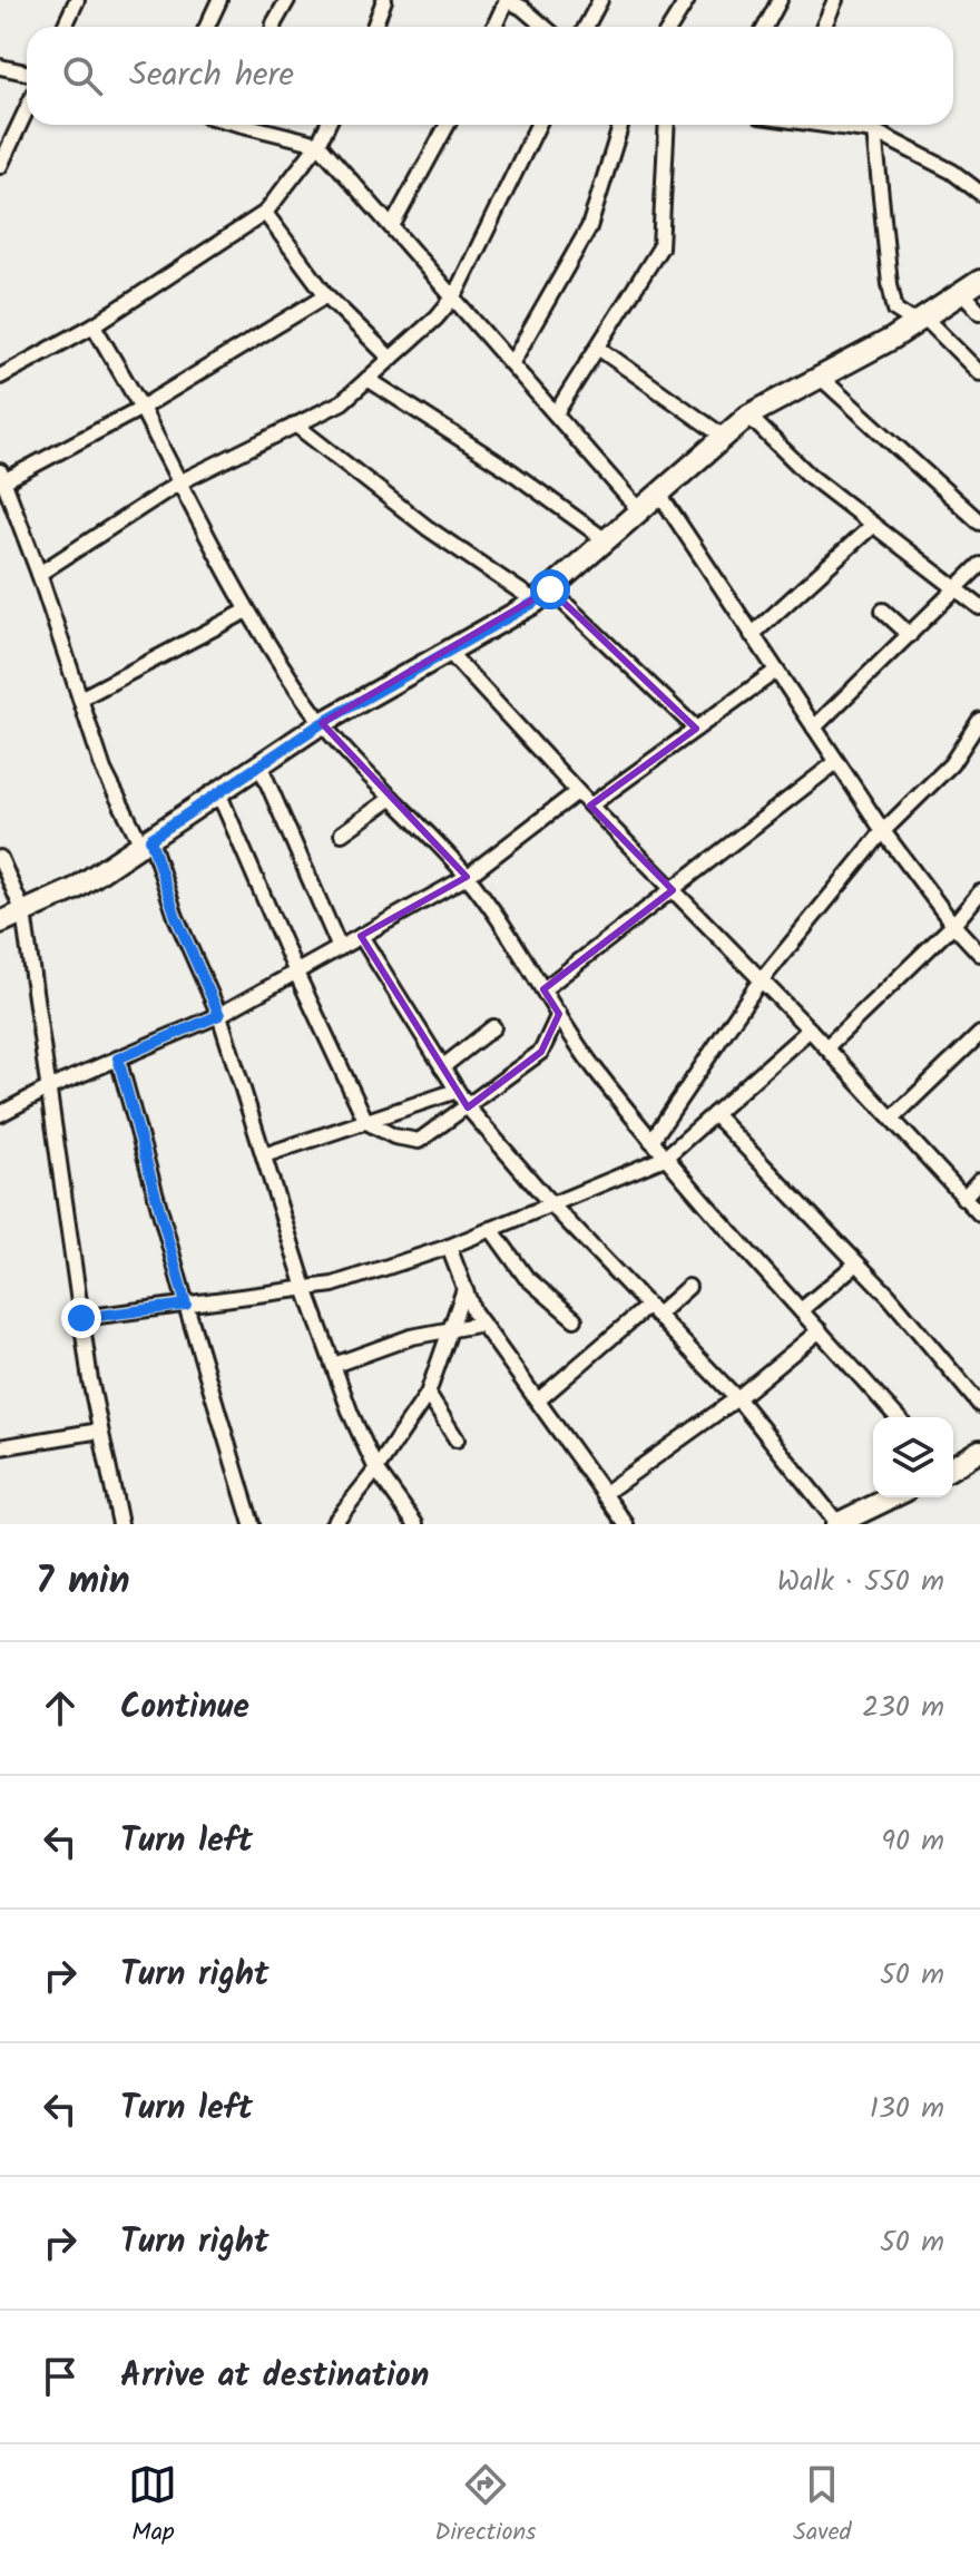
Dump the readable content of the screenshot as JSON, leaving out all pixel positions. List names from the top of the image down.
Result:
{
  "page": {
    "search": "Search here",
    "heading": ["7 min", "Walk · 550 m"],
    "list": [
      ["Continue", "230 m"],
      ["Turn left", "90 m"],
      ["Turn right", "50 m"],
      ["Turn left", "130 m"],
      ["Turn right", "50 m"],
      "Arrive at destination"
    ],
    "nav": ["Map", "Directions", "Saved"]
  }
}
